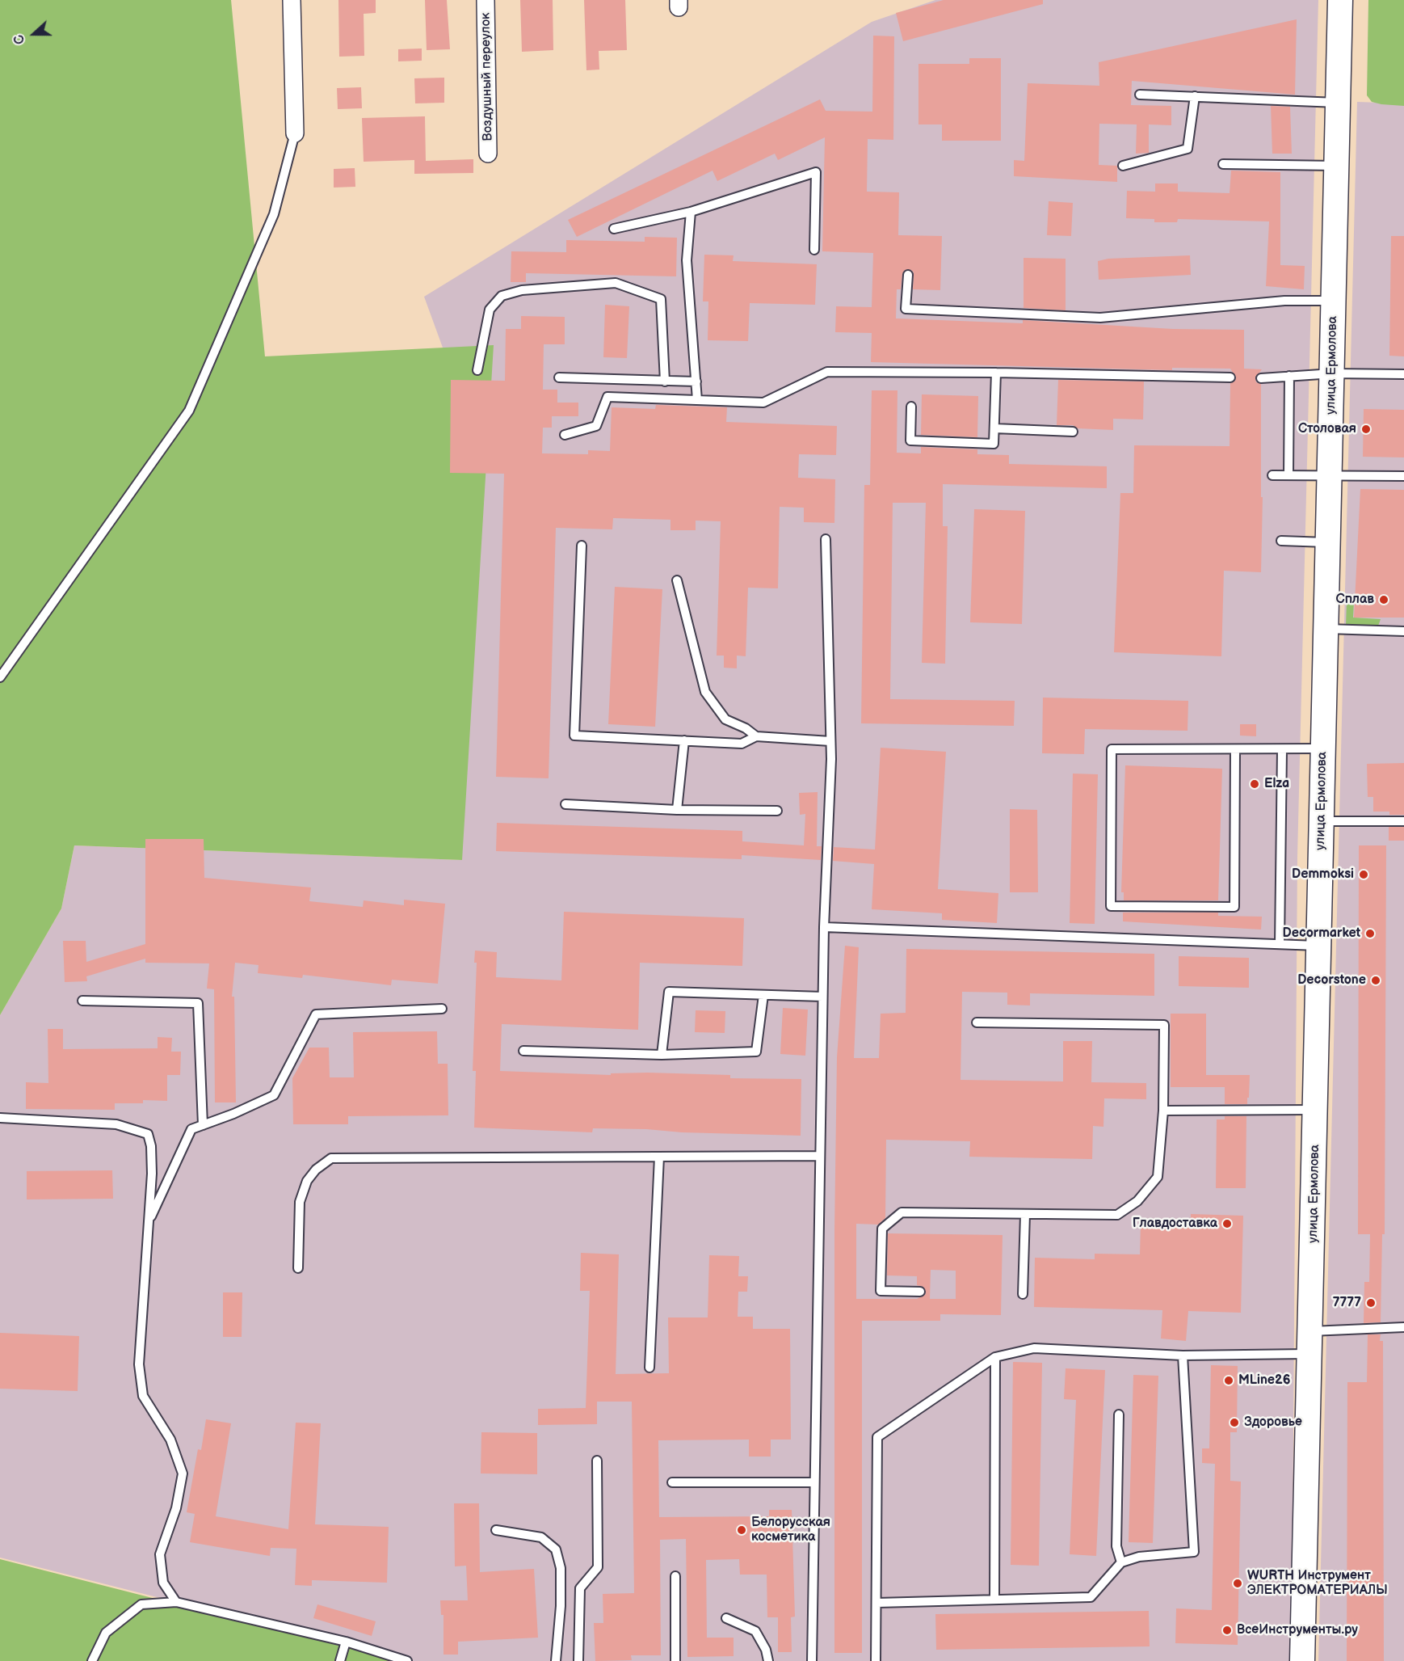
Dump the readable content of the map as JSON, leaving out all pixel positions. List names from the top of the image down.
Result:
{
  "streets": {
    "main road": ["улица Ермолова"],
    "street": ["Воздушный переулок"]
  },
  "places": [
    "Столовая",
    "Сплав",
    "Elza",
    "Demmoksi",
    "Decormarket",
    "Decorstone",
    "Главдоставка",
    "7777",
    "MLine26",
    "Здоровье",
    "Белорусская косметика",
    "WURTH Инструмент ЭЛЕКТРОМАТЕРИАЛЫ",
    "ВсеИнструменты.ру"
  ],
  "north": "left"
}
